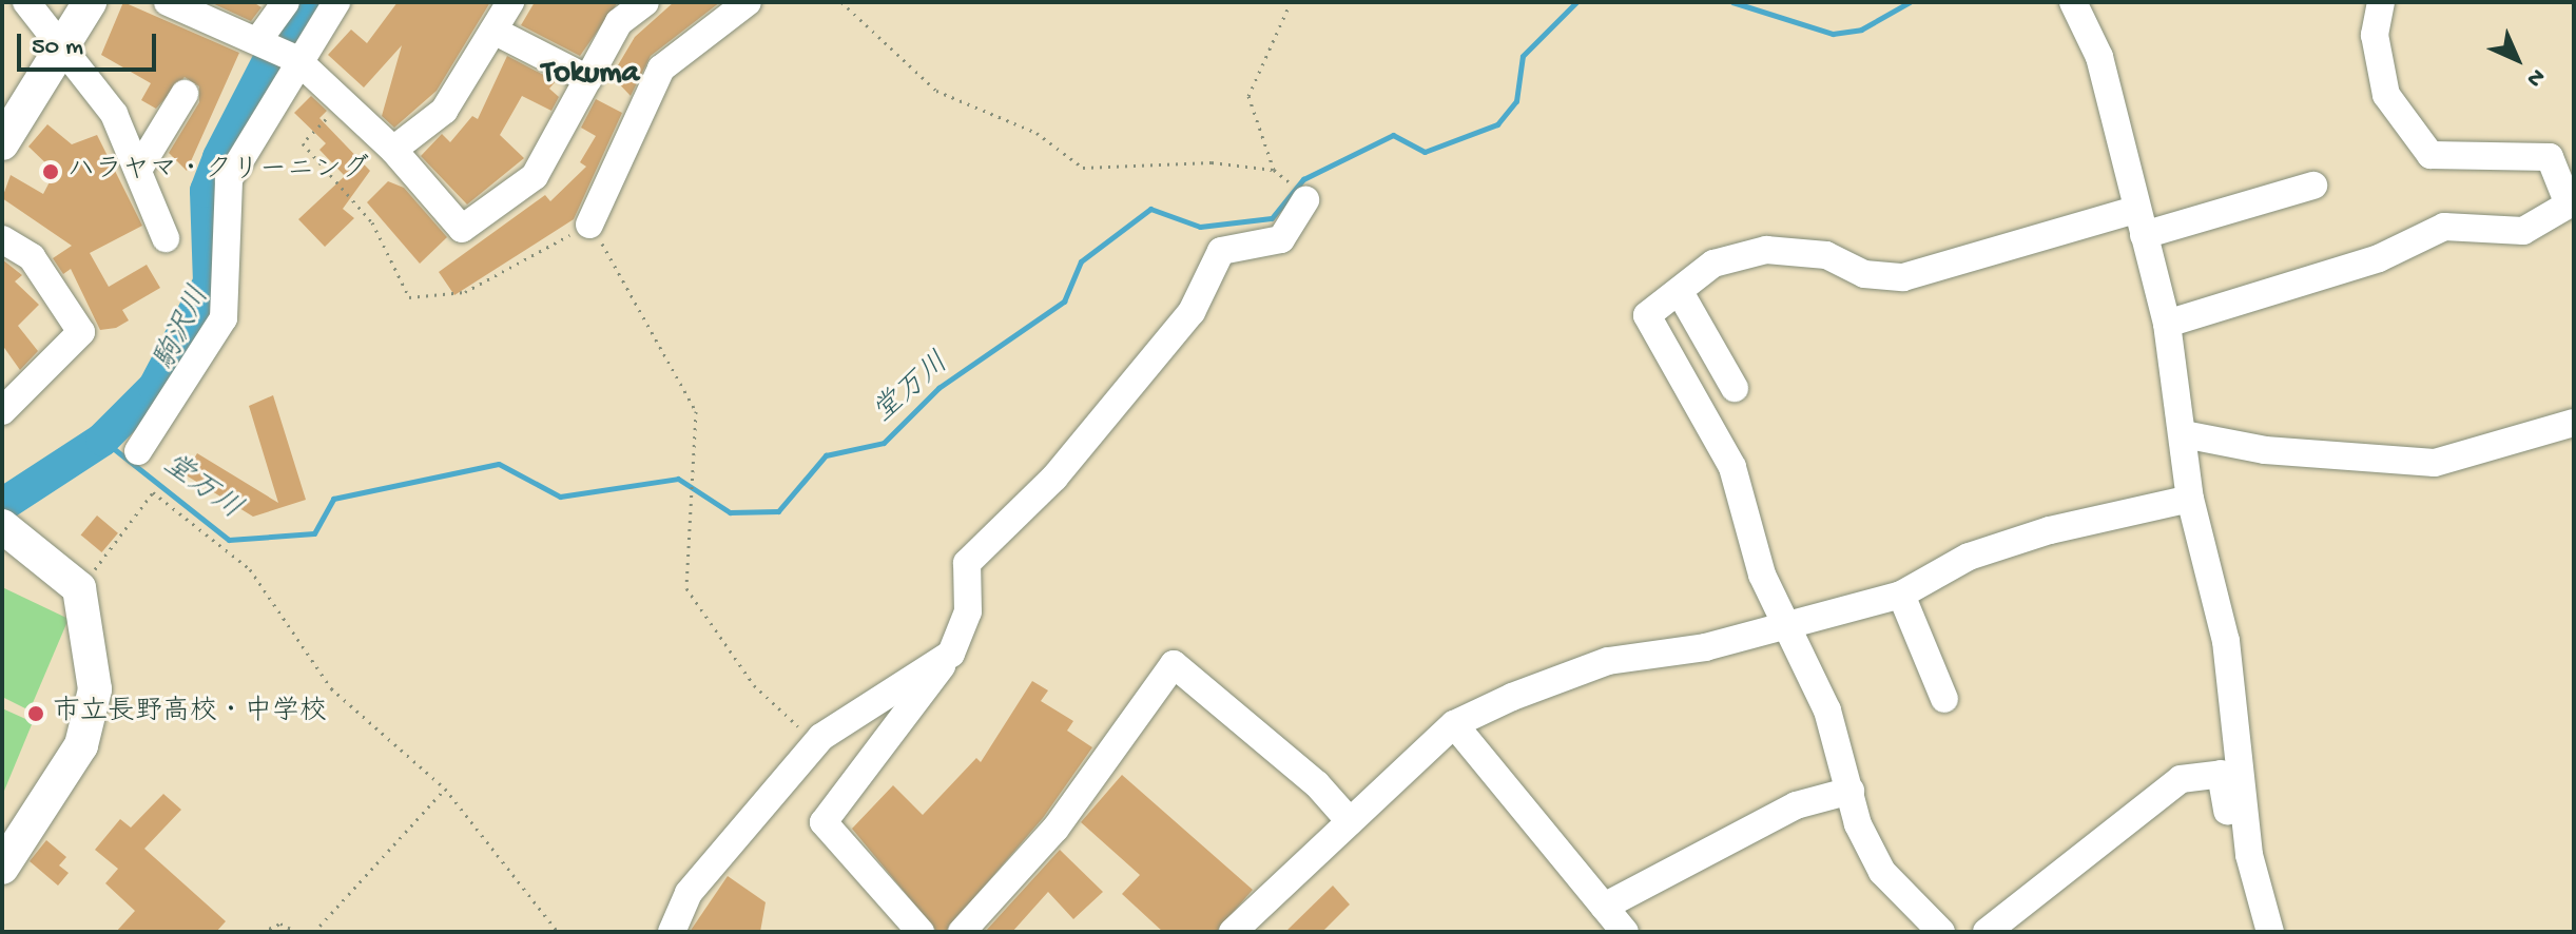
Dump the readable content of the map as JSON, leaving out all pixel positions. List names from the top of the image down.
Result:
{
  "districts": ["Tokuma"],
  "water": ["駒沢川", "堂万川"],
  "places": ["ハラヤマ・クリーニング", "市立長野高校・中学校"],
  "scale_bar": "50 m",
  "north": "bottom right"
}
